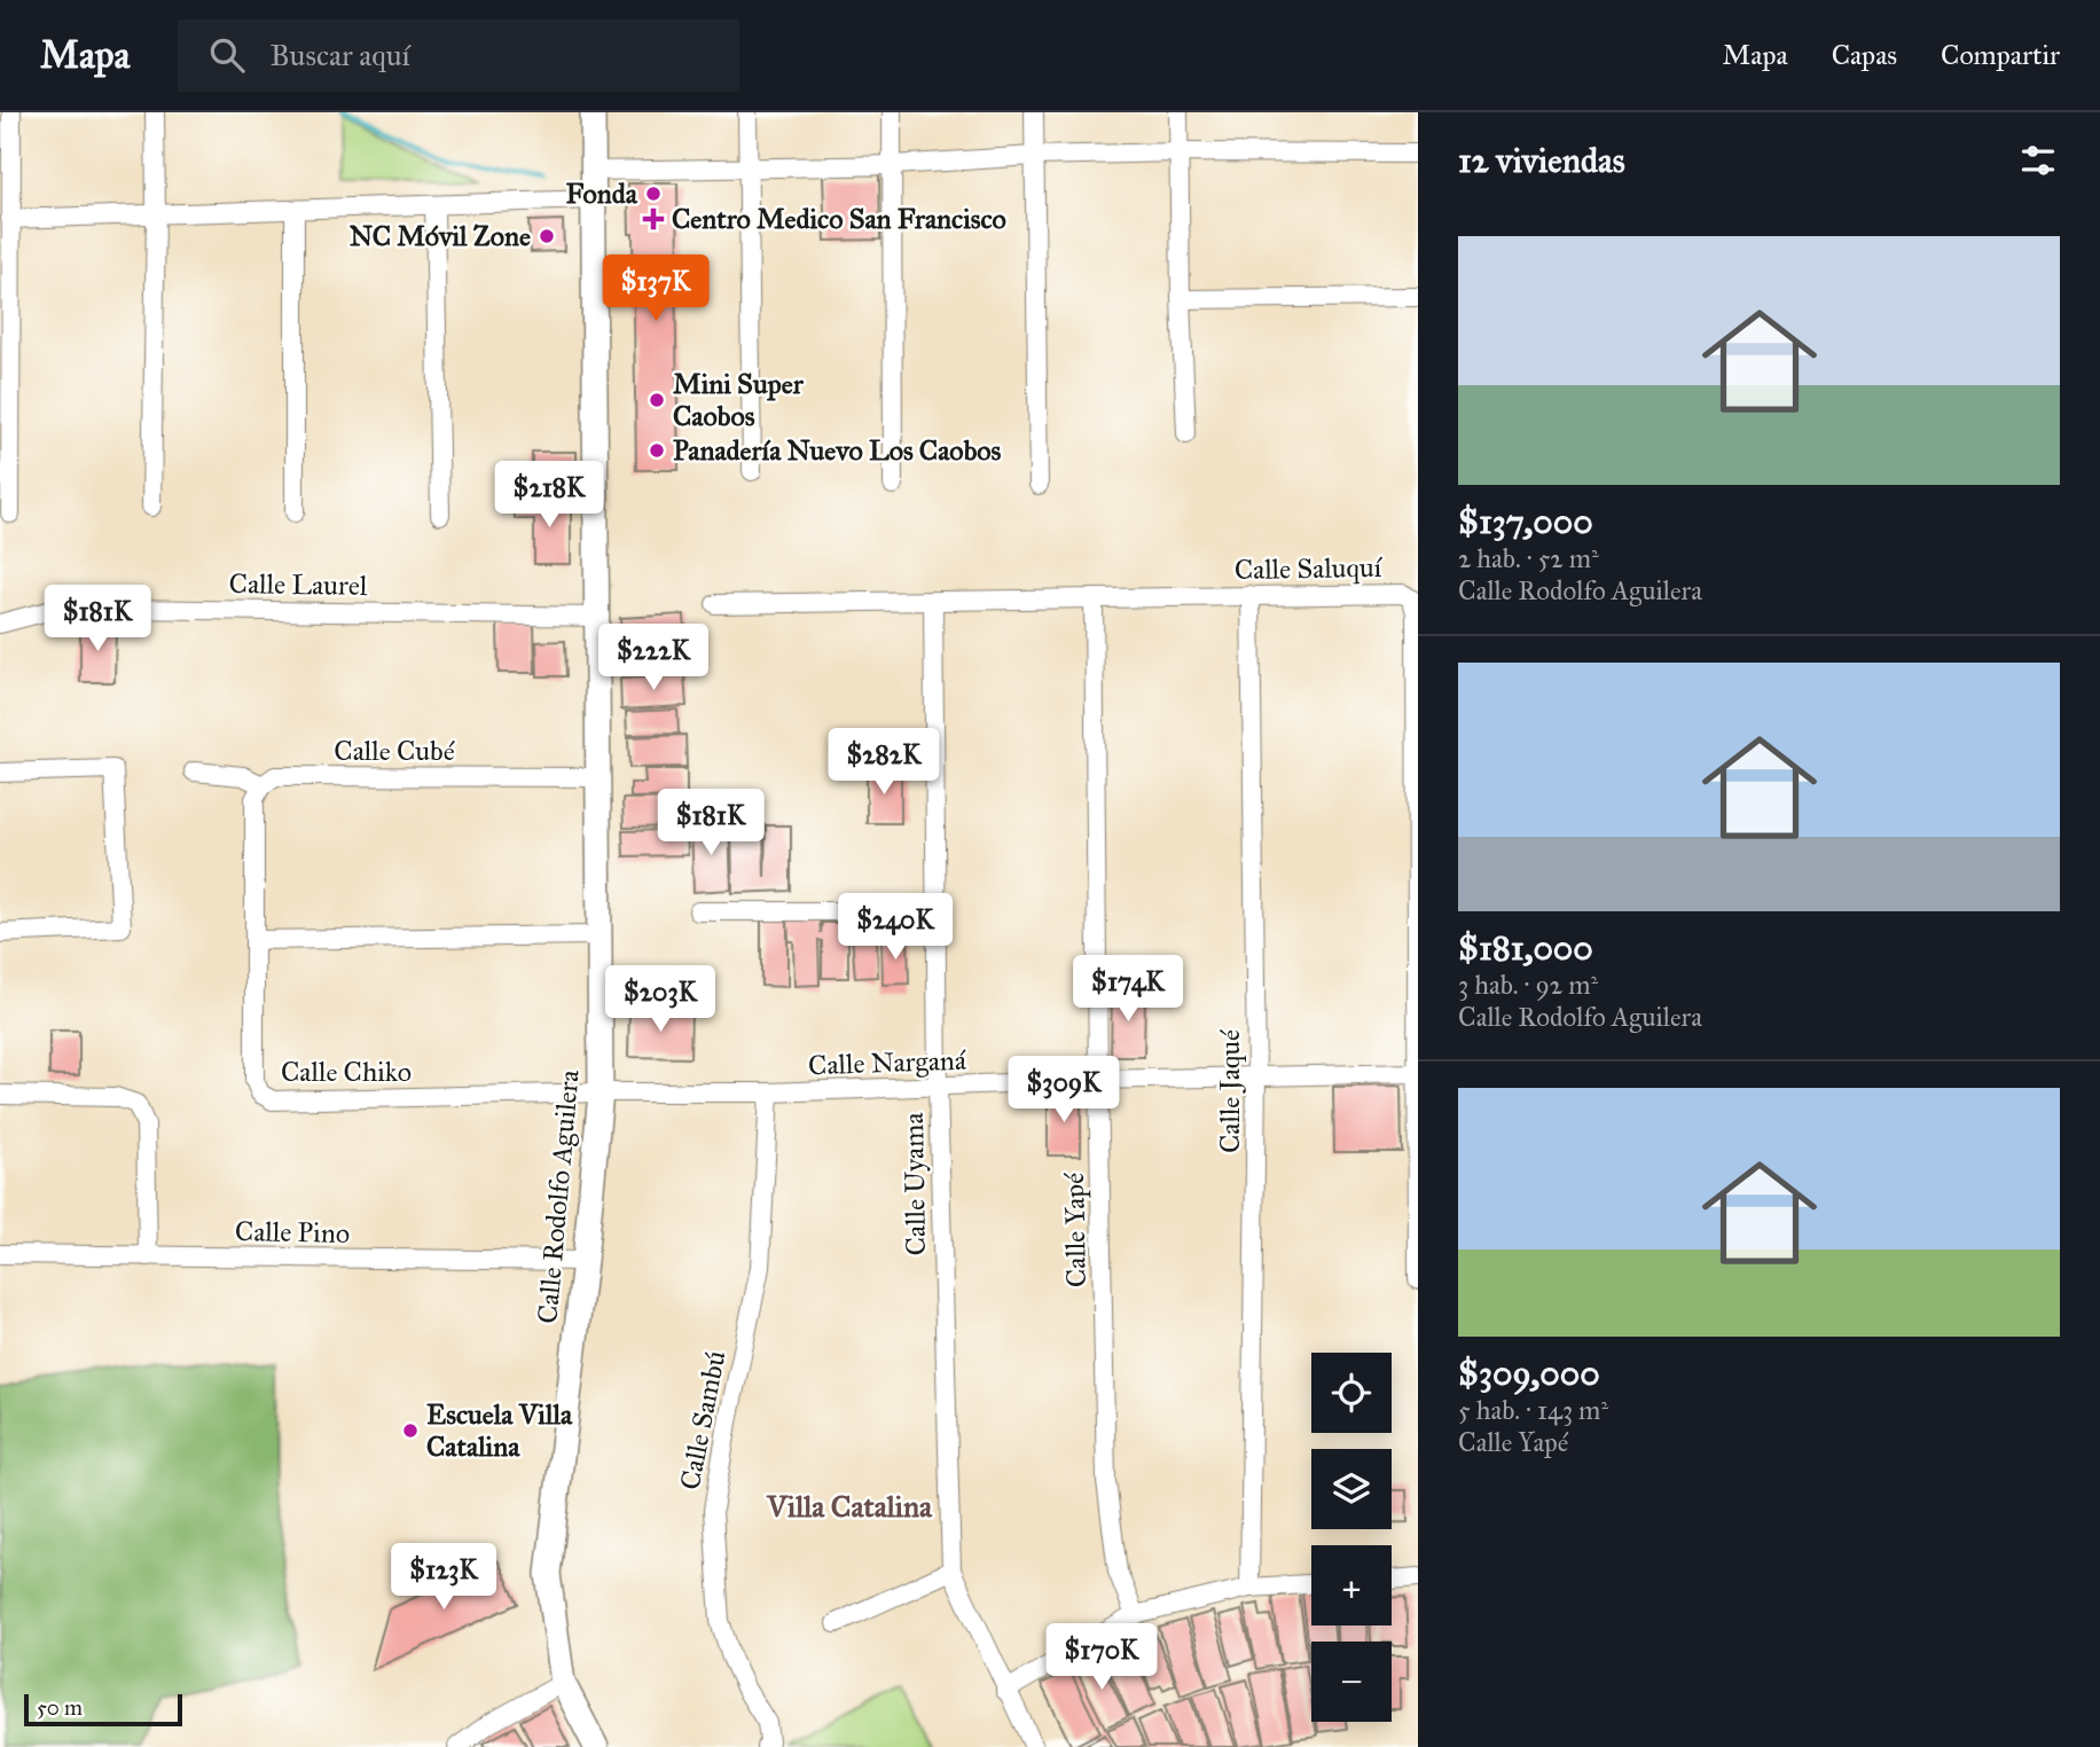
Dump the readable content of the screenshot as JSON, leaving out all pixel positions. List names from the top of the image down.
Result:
{
  "streets": {
    "street": [
      "Calle Saluquí",
      "Calle Laurel",
      "Calle Cubé",
      "Calle Narganá",
      "Calle Chiko",
      "Calle Jaqué",
      "Calle Uyama",
      "Calle Rodolfo Aguilera",
      "Calle Yapé",
      "Calle Pino",
      "Calle Sambú"
    ]
  },
  "crossings": [
    ["Calle Saluquí", "Calle Narganá"],
    ["Calle Saluquí", "Calle Jaqué"],
    ["Calle Saluquí", "Calle Uyama"],
    ["Calle Saluquí", "Calle Yapé"],
    ["Calle Laurel", "Calle Rodolfo Aguilera"],
    ["Calle Cubé", "Calle Chiko"],
    ["Calle Cubé", "Calle Rodolfo Aguilera"],
    ["Calle Narganá", "Calle Chiko"],
    ["Calle Narganá", "Calle Jaqué"],
    ["Calle Narganá", "Calle Uyama"],
    ["Calle Narganá", "Calle Rodolfo Aguilera"],
    ["Calle Narganá", "Calle Yapé"],
    ["Calle Narganá", "Calle Sambú"],
    ["Calle Chiko", "Calle Rodolfo Aguilera"],
    ["Calle Rodolfo Aguilera", "Calle Pino"]
  ],
  "districts": ["Villa Catalina"],
  "places": {
    "other": [
      "Fonda",
      "NC Móvil Zone",
      "Mini Super Caobos",
      "Panadería Nuevo Los Caobos",
      "Escuela Villa Catalina"
    ],
    "health": ["Centro Medico San Francisco"]
  },
  "scale_bar": "50 m",
  "page": {
    "header": "Mapa",
    "search": "Buscar aquí",
    "nav": ["Mapa", "Capas", "Compartir"],
    "heading": "12 viviendas",
    "list": [
      {
        "name": "$137,000",
        "note": "2 hab. · 52 m² · Calle Rodolfo Aguilera"
      },
      {
        "name": "$181,000",
        "note": "3 hab. · 92 m² · Calle Rodolfo Aguilera"
      },
      {
        "name": "$309,000",
        "note": "5 hab. · 143 m² · Calle Yapé"
      }
    ],
    "price": [
      "$137K",
      "$218K",
      "$181K",
      "$222K",
      "$282K",
      "$181K",
      "$240K",
      "$174K",
      "$203K",
      "$309K",
      "$123K",
      "$170K"
    ],
    "map_buttons": ["+", "−"],
    "scale": "50 m"
  }
}
